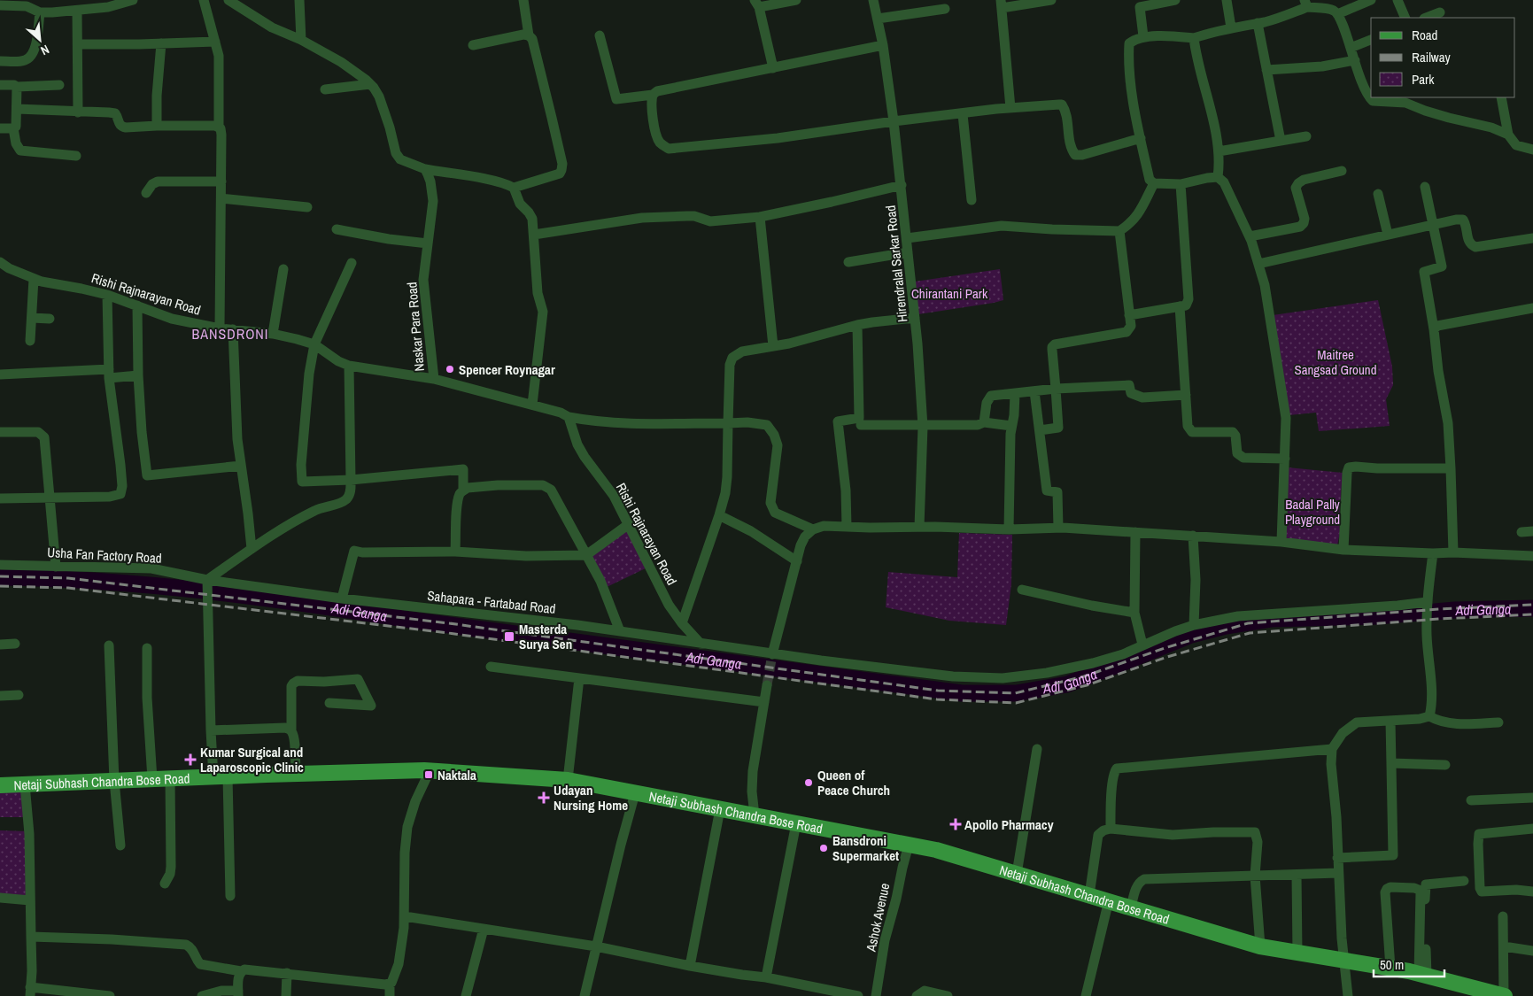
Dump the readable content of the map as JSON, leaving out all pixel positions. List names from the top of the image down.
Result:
{
  "streets": {
    "main road": ["Netaji Subhash Chandra Bose Road"],
    "street": [
      "Hirendralal Sarkar Road",
      "Rishi Rajnarayan Road",
      "Naskar Para Road",
      "Usha Fan Factory Road",
      "Sahapara - Fartabad Road",
      "Ashok Avenue"
    ]
  },
  "crossings": [
    ["Rishi Rajnarayan Road", "Naskar Para Road"],
    ["Rishi Rajnarayan Road", "Sahapara - Fartabad Road"],
    ["Usha Fan Factory Road", "Sahapara - Fartabad Road"],
    ["Netaji Subhash Chandra Bose Road", "Ashok Avenue"]
  ],
  "districts": ["BANSDRONI"],
  "water": ["Adi Ganga"],
  "parks": ["Chirantani Park", "Maitree Sangsad Ground", "Badal Pally Playground"],
  "places": {
    "other": ["Spencer Roynagar", "Queen of Peace Church", "Bansdroni Supermarket"],
    "transit": ["Masterda Surya Sen", "Naktala"],
    "health": ["Kumar Surgical and Laparoscopic Clinic", "Udayan Nursing Home", "Apollo Pharmacy"]
  },
  "legend": ["Road", "Railway", "Park"],
  "scale_bar": "50 m",
  "north": "bottom right"
}
